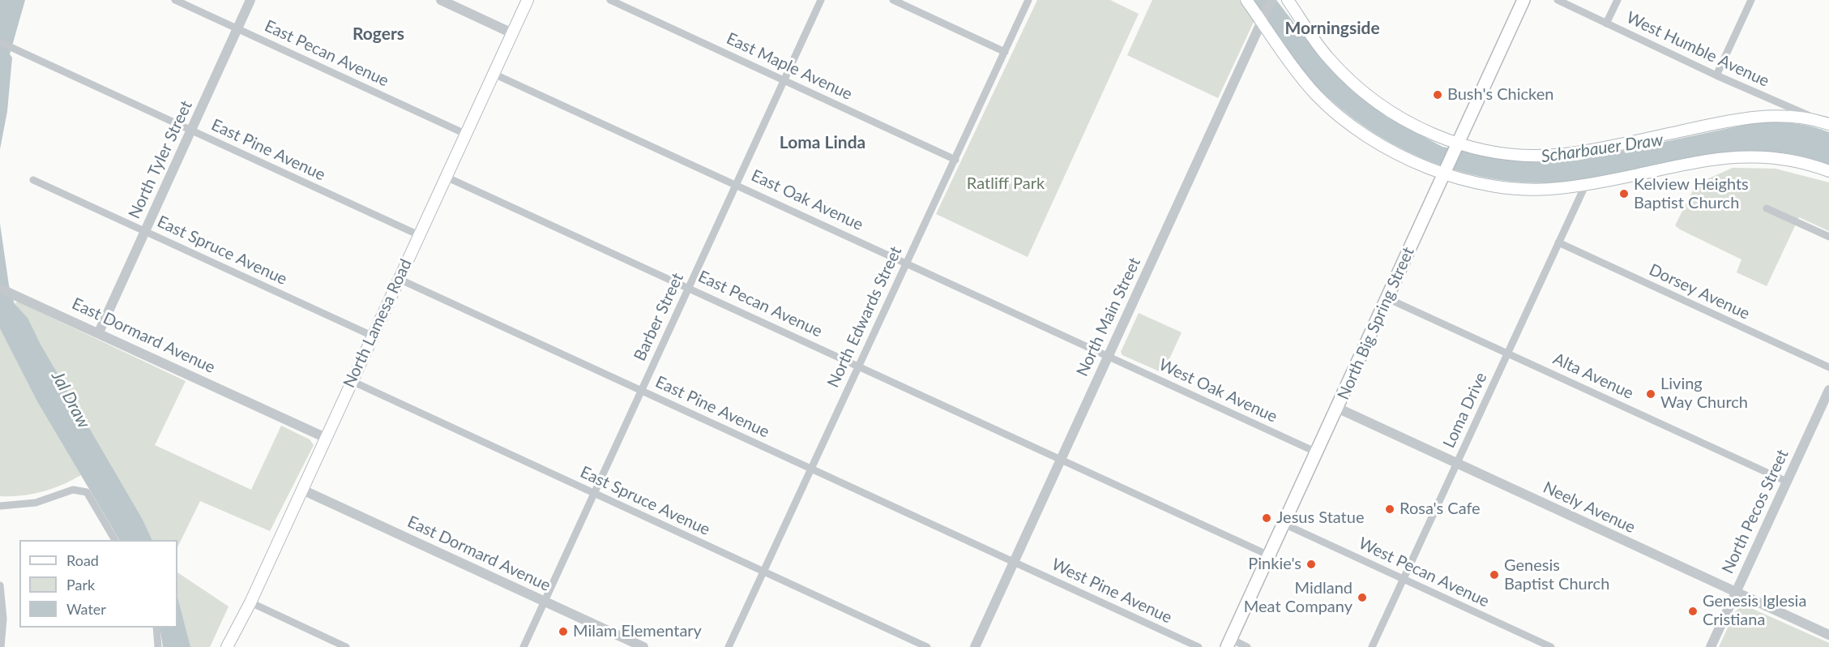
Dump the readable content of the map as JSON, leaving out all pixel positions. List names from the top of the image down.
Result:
{
  "streets": {
    "highway": ["North Big Spring Street"],
    "main road": ["North Lamesa Road"],
    "street": [
      "West Humble Avenue",
      "East Pecan Avenue",
      "East Maple Avenue",
      "East Pine Avenue",
      "North Tyler Street",
      "East Oak Avenue",
      "East Spruce Avenue",
      "Dorsey Avenue",
      "Barber Street",
      "North Edwards Street",
      "North Main Street",
      "East Dormard Avenue",
      "Alta Avenue",
      "West Oak Avenue",
      "Loma Drive",
      "Neely Avenue",
      "North Pecos Street",
      "West Pecan Avenue",
      "West Pine Avenue"
    ]
  },
  "crossings": [
    ["East Pecan Avenue", "North Tyler Street"],
    ["East Pecan Avenue", "Barber Street"],
    ["East Pecan Avenue", "North Edwards Street"],
    ["East Pecan Avenue", "North Main Street"],
    ["East Pecan Avenue", "North Lamesa Road"],
    ["East Maple Avenue", "Barber Street"],
    ["East Maple Avenue", "North Edwards Street"],
    ["East Pine Avenue", "North Tyler Street"],
    ["East Pine Avenue", "Barber Street"],
    ["East Pine Avenue", "North Edwards Street"],
    ["East Pine Avenue", "North Main Street"],
    ["East Pine Avenue", "North Lamesa Road"],
    ["East Pine Avenue", "West Pine Avenue"],
    ["North Tyler Street", "East Spruce Avenue"],
    ["North Tyler Street", "East Dormard Avenue"],
    ["East Oak Avenue", "Barber Street"],
    ["East Oak Avenue", "North Edwards Street"],
    ["East Oak Avenue", "North Main Street"],
    ["East Oak Avenue", "North Lamesa Road"],
    ["East Oak Avenue", "West Oak Avenue"],
    ["East Spruce Avenue", "Barber Street"],
    ["East Spruce Avenue", "North Edwards Street"],
    ["East Spruce Avenue", "North Lamesa Road"],
    ["Dorsey Avenue", "Loma Drive"],
    ["Barber Street", "East Dormard Avenue"],
    ["North Main Street", "West Oak Avenue"],
    ["North Main Street", "West Pine Avenue"],
    ["North Lamesa Road", "East Dormard Avenue"],
    ["North Big Spring Street", "Alta Avenue"],
    ["North Big Spring Street", "West Oak Avenue"],
    ["North Big Spring Street", "Neely Avenue"],
    ["North Big Spring Street", "West Pecan Avenue"],
    ["Alta Avenue", "Loma Drive"],
    ["Alta Avenue", "North Pecos Street"],
    ["Loma Drive", "Neely Avenue"],
    ["Loma Drive", "West Pecan Avenue"],
    ["Neely Avenue", "North Pecos Street"]
  ],
  "districts": ["Morningside", "Rogers", "Loma Linda"],
  "water": ["Scharbauer Draw", "Jal Draw"],
  "parks": ["Ratliff Park"],
  "places": [
    "Bush's Chicken",
    "Kelview Heights Baptist Church",
    "Living Way Church",
    "Rosa's Cafe",
    "Jesus Statue",
    "Pinkie's",
    "Genesis Baptist Church",
    "Midland Meat Company",
    "Genesis Iglesia Cristiana",
    "Milam Elementary"
  ],
  "legend": ["Road", "Park", "Water"]
}
